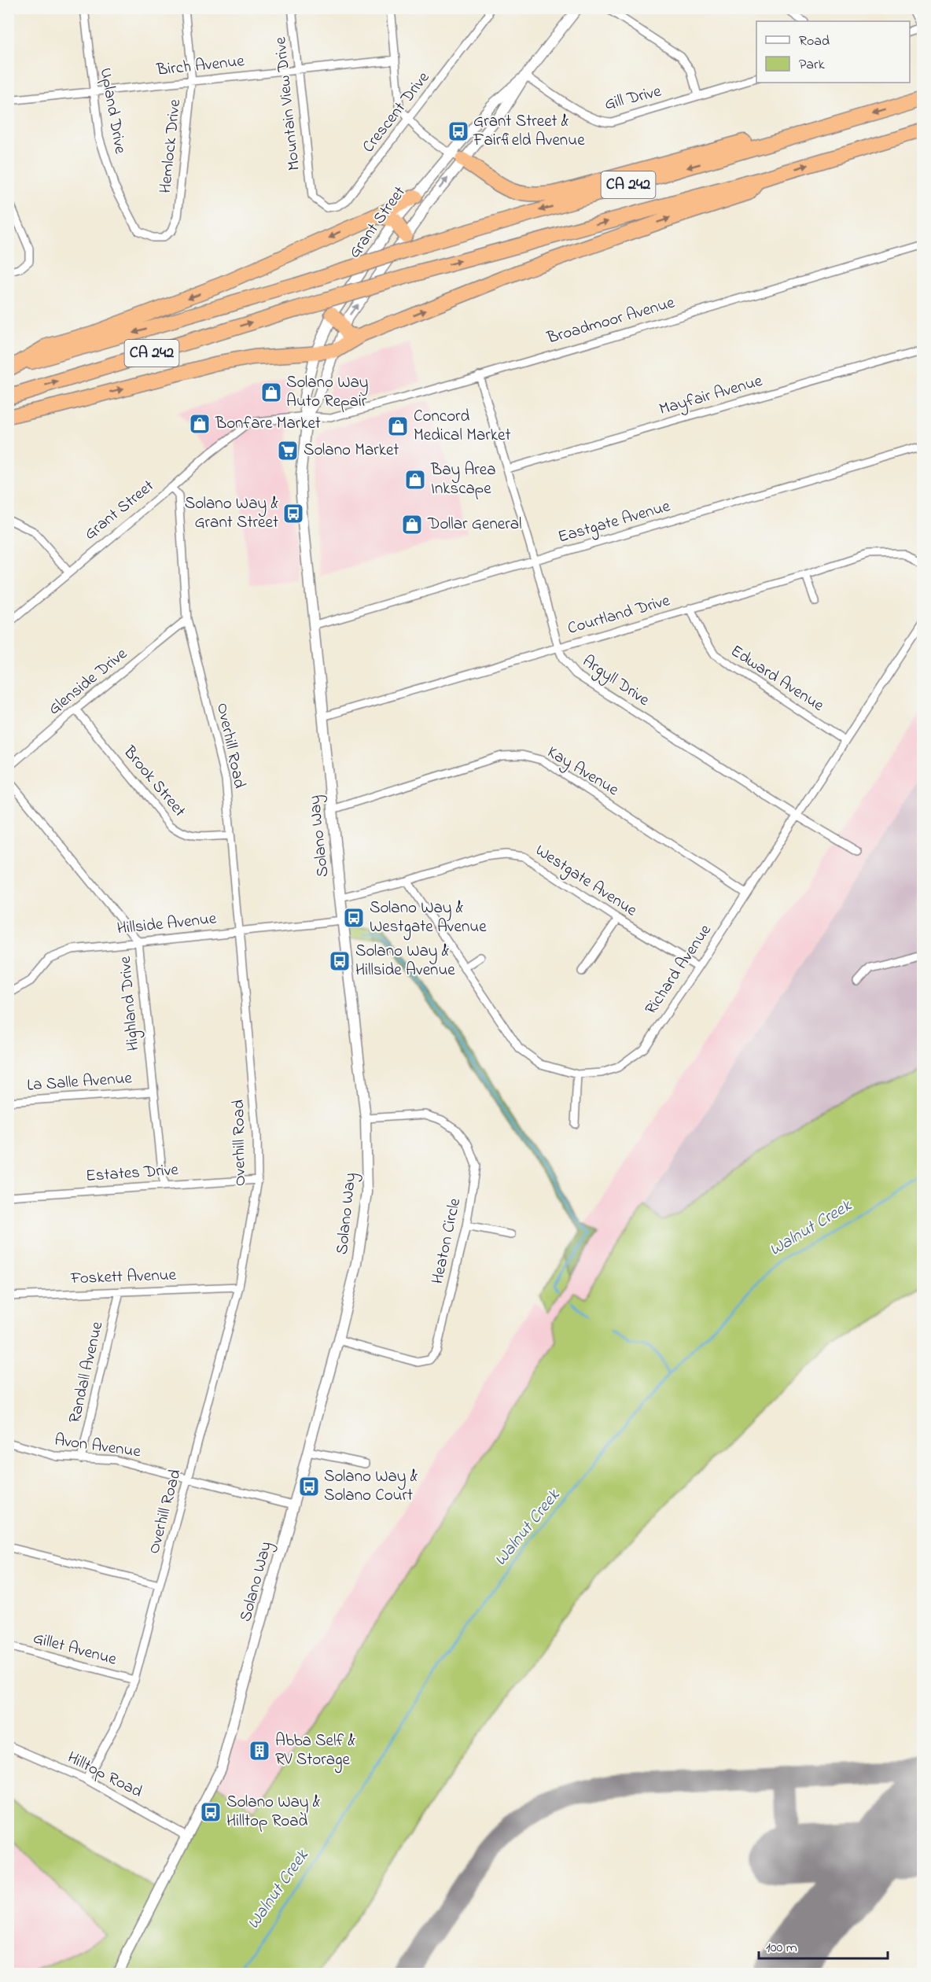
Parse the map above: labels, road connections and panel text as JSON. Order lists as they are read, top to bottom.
{
  "streets": {
    "highway": ["CA 242"],
    "street": [
      "Birch Avenue",
      "Gill Drive",
      "Mountain View Drive",
      "Upland Drive",
      "Crescent Drive",
      "Hemlock Drive",
      "Grant Street",
      "Broadmoor Avenue",
      "Mayfair Avenue",
      "Eastgate Avenue",
      "Courtland Drive",
      "Edward Avenue",
      "Argyll Drive",
      "Glenside Drive",
      "Overhill Road",
      "Kay Avenue",
      "Brook Street",
      "Solano Way",
      "Westgate Avenue",
      "Hillside Avenue",
      "Richard Avenue",
      "Highland Drive",
      "La Salle Avenue",
      "Estates Drive",
      "Heaton Circle",
      "Foskett Avenue",
      "Randall Avenue",
      "Avon Avenue",
      "Gillet Avenue",
      "Hilltop Road"
    ]
  },
  "crossings": [
    ["Birch Avenue", "Mountain View Drive"],
    ["Birch Avenue", "Upland Drive"],
    ["Birch Avenue", "Hemlock Drive"],
    ["Gill Drive", "Grant Street"],
    ["Mountain View Drive", "Crescent Drive"],
    ["Upland Drive", "Hemlock Drive"],
    ["Grant Street", "Broadmoor Avenue"],
    ["Grant Street", "Overhill Road"],
    ["Grant Street", "Solano Way"],
    ["Broadmoor Avenue", "Argyll Drive"],
    ["Broadmoor Avenue", "Solano Way"],
    ["Mayfair Avenue", "Argyll Drive"],
    ["Eastgate Avenue", "Argyll Drive"],
    ["Eastgate Avenue", "Solano Way"],
    ["Courtland Drive", "Edward Avenue"],
    ["Courtland Drive", "Argyll Drive"],
    ["Courtland Drive", "Solano Way"],
    ["Edward Avenue", "Richard Avenue"],
    ["Argyll Drive", "Richard Avenue"],
    ["Glenside Drive", "Overhill Road"],
    ["Glenside Drive", "Brook Street"],
    ["Overhill Road", "Brook Street"],
    ["Overhill Road", "Hillside Avenue"],
    ["Overhill Road", "Estates Drive"],
    ["Overhill Road", "Foskett Avenue"],
    ["Overhill Road", "Avon Avenue"],
    ["Overhill Road", "Gillet Avenue"],
    ["Overhill Road", "Hilltop Road"],
    ["Kay Avenue", "Solano Way"],
    ["Kay Avenue", "Richard Avenue"],
    ["Solano Way", "Westgate Avenue"],
    ["Solano Way", "Hillside Avenue"],
    ["Solano Way", "Heaton Circle"],
    ["Solano Way", "Avon Avenue"],
    ["Solano Way", "Hilltop Road"],
    ["Westgate Avenue", "Richard Avenue"],
    ["Hillside Avenue", "Highland Drive"],
    ["Highland Drive", "La Salle Avenue"],
    ["Highland Drive", "Estates Drive"],
    ["Foskett Avenue", "Randall Avenue"],
    ["Randall Avenue", "Avon Avenue"]
  ],
  "water": ["Walnut Creek"],
  "places": {
    "bus stop": [
      "Grant Street & Fairfield Avenue",
      "Solano Way & Grant Street",
      "Solano Way & Westgate Avenue",
      "Solano Way & Hillside Avenue",
      "Solano Way & Solano Court",
      "Solano Way & Hilltop Road"
    ],
    "shop": [
      "Solano Way Auto Repair",
      "Bonfare Market",
      "Concord Medical Market",
      "Bay Area Inkscape",
      "Dollar General"
    ],
    "supermarket": ["Solano Market"],
    "building": ["Abba Self & RV Storage"]
  },
  "legend": ["Road", "Park"],
  "scale_bar": "100 m"
}
